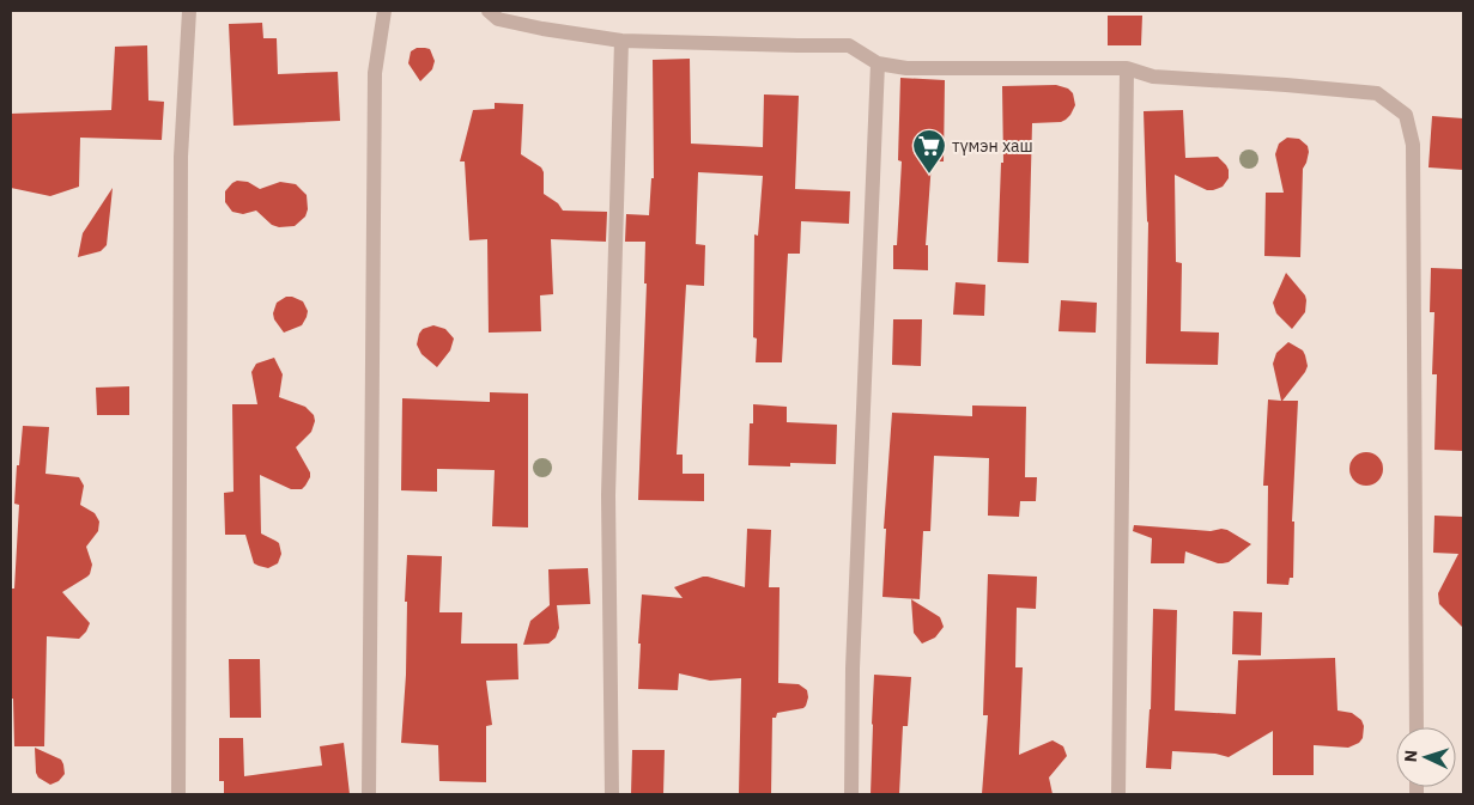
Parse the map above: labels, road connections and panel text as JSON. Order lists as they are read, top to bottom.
{
  "places": {
    "supermarket": ["түмэн хаш"]
  },
  "north": "left"
}
